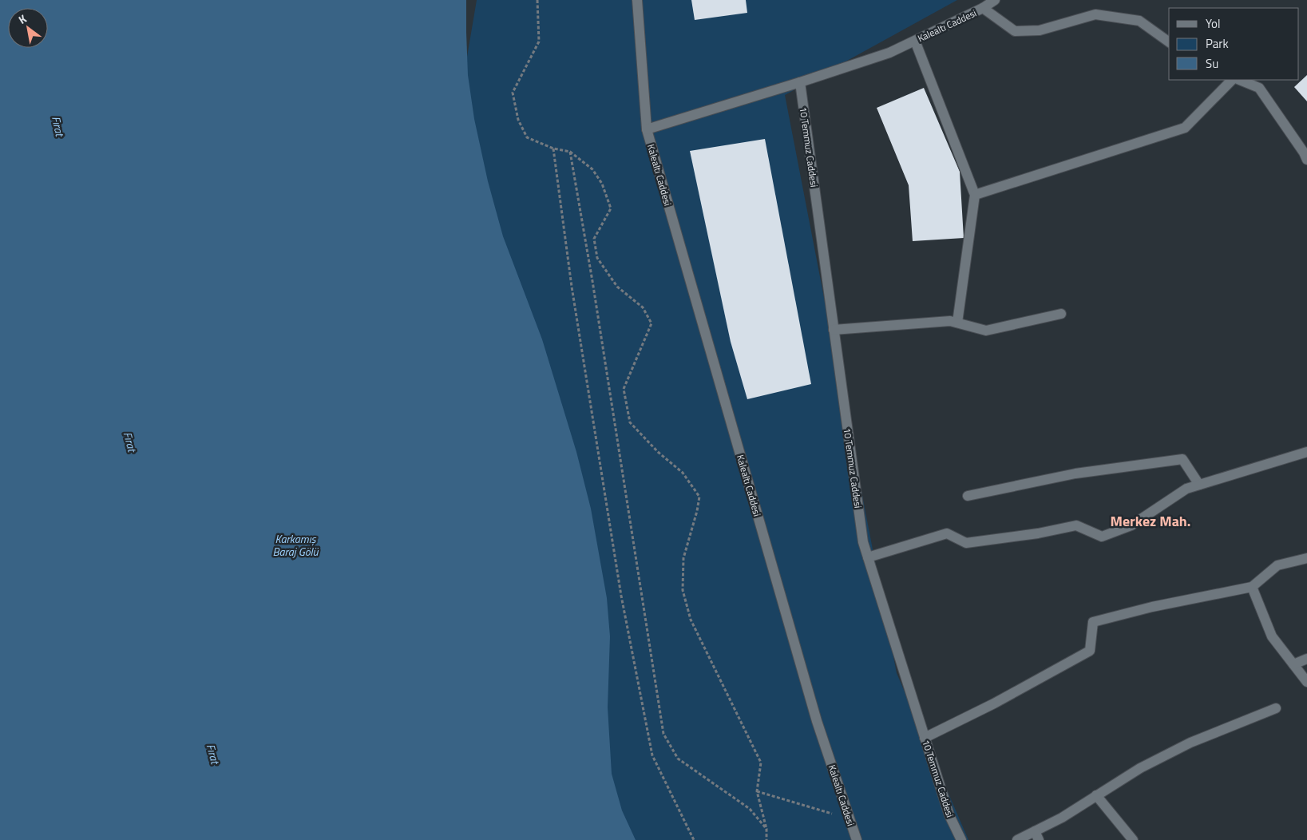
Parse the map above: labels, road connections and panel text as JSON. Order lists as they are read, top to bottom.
{
  "streets": {
    "street": ["Kalealtı Caddesi", "10 Temmuz Caddesi"]
  },
  "crossings": [
    ["Kalealtı Caddesi", "10 Temmuz Caddesi"]
  ],
  "districts": ["Merkez Mah."],
  "water": ["Fırat", "Karkamış Baraj Gölü"],
  "legend": ["Yol", "Park", "Su"],
  "north": "top left"
}
